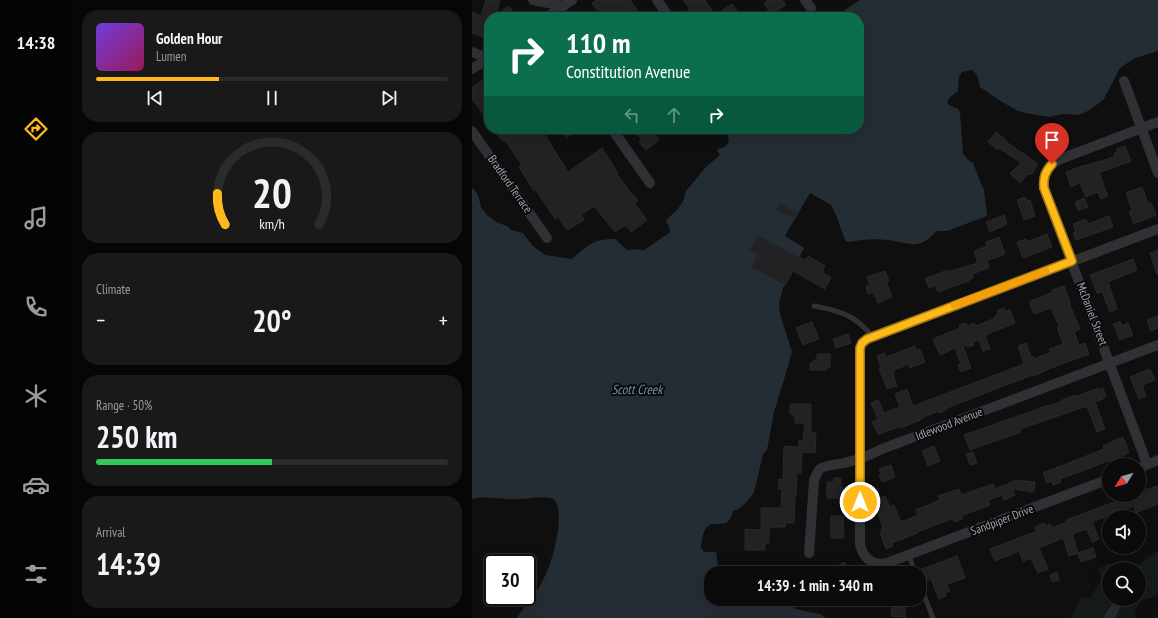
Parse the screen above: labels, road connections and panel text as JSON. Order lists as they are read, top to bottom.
{
  "streets": {
    "street": [
      "Bradford Terrace",
      "McDaniel Street",
      "Idlewood Avenue",
      "Sandpiper Drive"
    ]
  },
  "crossings": [
    ["McDaniel Street", "Idlewood Avenue"],
    ["Idlewood Avenue", "Sandpiper Drive"]
  ],
  "water": ["Scott Creek"],
  "north": "bottom left",
  "page": {
    "tabs": "14:38",
    "turn": ["110 m", "Constitution Avenue"],
    "song": ["Golden Hour", "Lumen"],
    "tile": [
      "Climate",
      ["Range · 50%", "250 km"],
      ["Arrival", "14:39"]
    ],
    "heat": ["−", "20°", "+"],
    "limit": "30",
    "trip": "14:39 · 1 min · 340 m",
    "gauge": ["20", "km/h"]
  }
}
